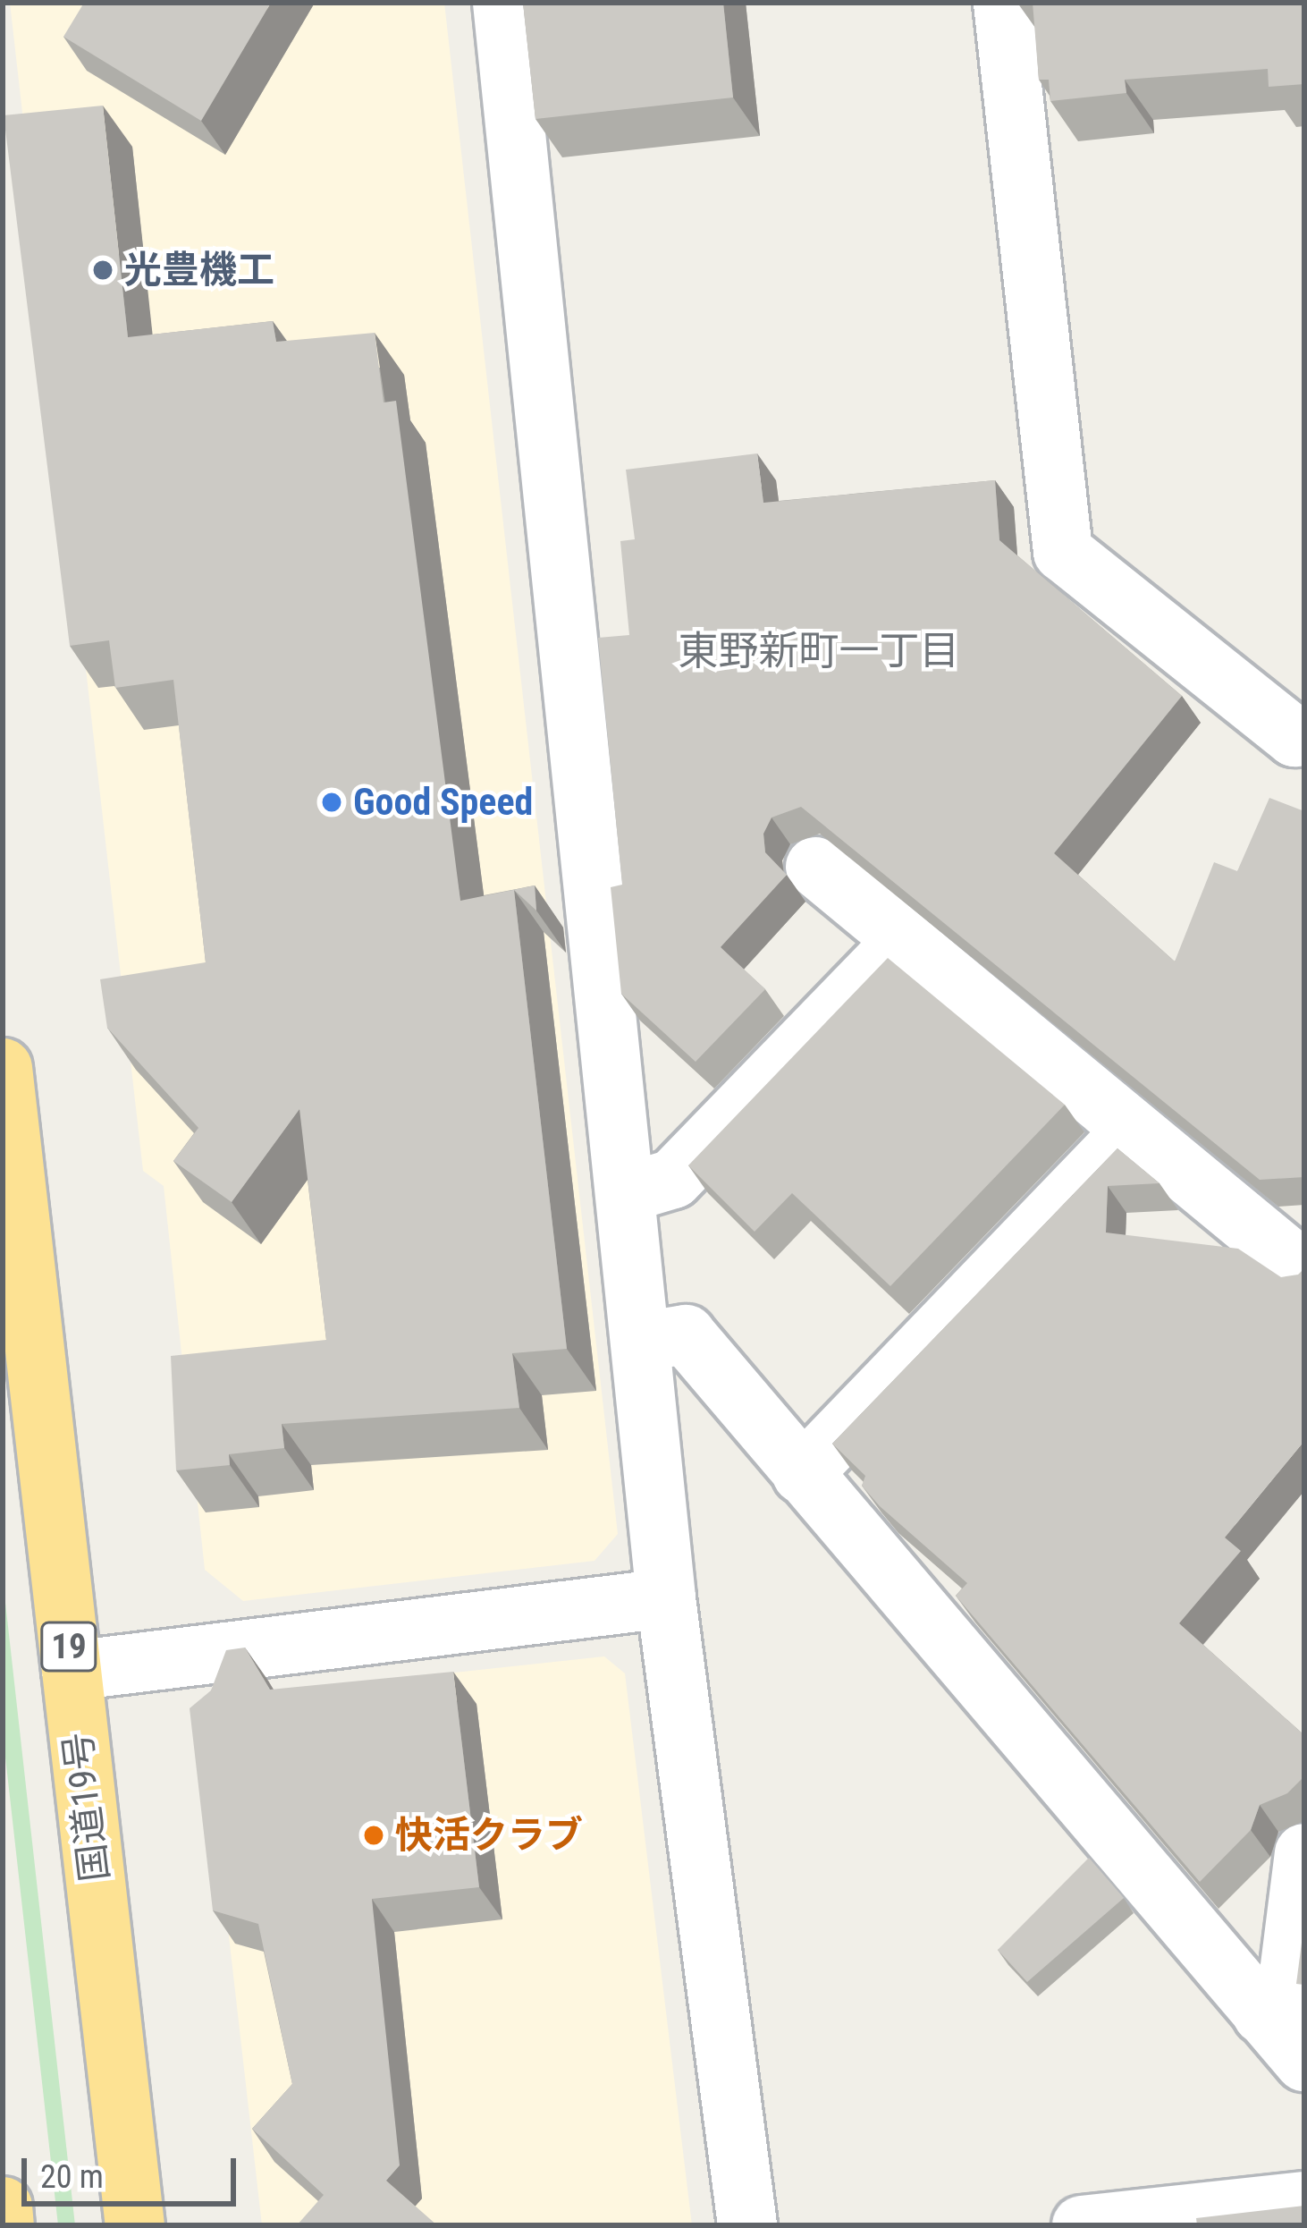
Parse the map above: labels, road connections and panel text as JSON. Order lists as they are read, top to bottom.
{
  "streets": {
    "highway": ["19", "国道19号"]
  },
  "districts": ["東野新町一丁目"],
  "places": ["光豊機工", "Good Speed", "快活クラブ"],
  "scale_bar": "20 m"
}
